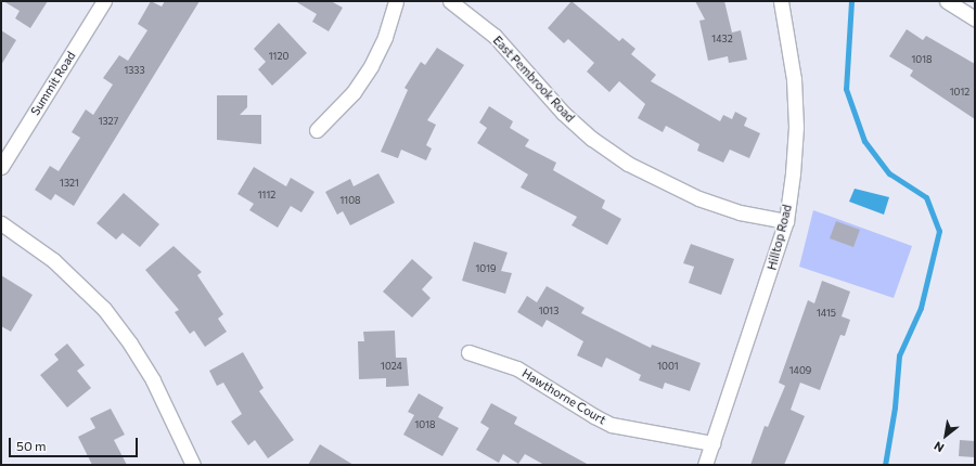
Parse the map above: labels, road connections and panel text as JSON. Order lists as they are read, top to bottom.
{
  "streets": {
    "street": [
      "East Pembrook Road",
      "Summit Road",
      "Hilltop Road",
      "Hawthorne Court"
    ]
  },
  "crossings": [
    ["East Pembrook Road", "Hilltop Road"],
    ["Hilltop Road", "Hawthorne Court"]
  ],
  "house_numbers": [
    "1432",
    "1120",
    "1018",
    "1333",
    "1012",
    "1327",
    "1321",
    "1112",
    "1108",
    "1019",
    "1013",
    "1415",
    "1024",
    "1001",
    "1409",
    "1018"
  ],
  "scale_bar": "50 m",
  "north": "bottom left"
}
